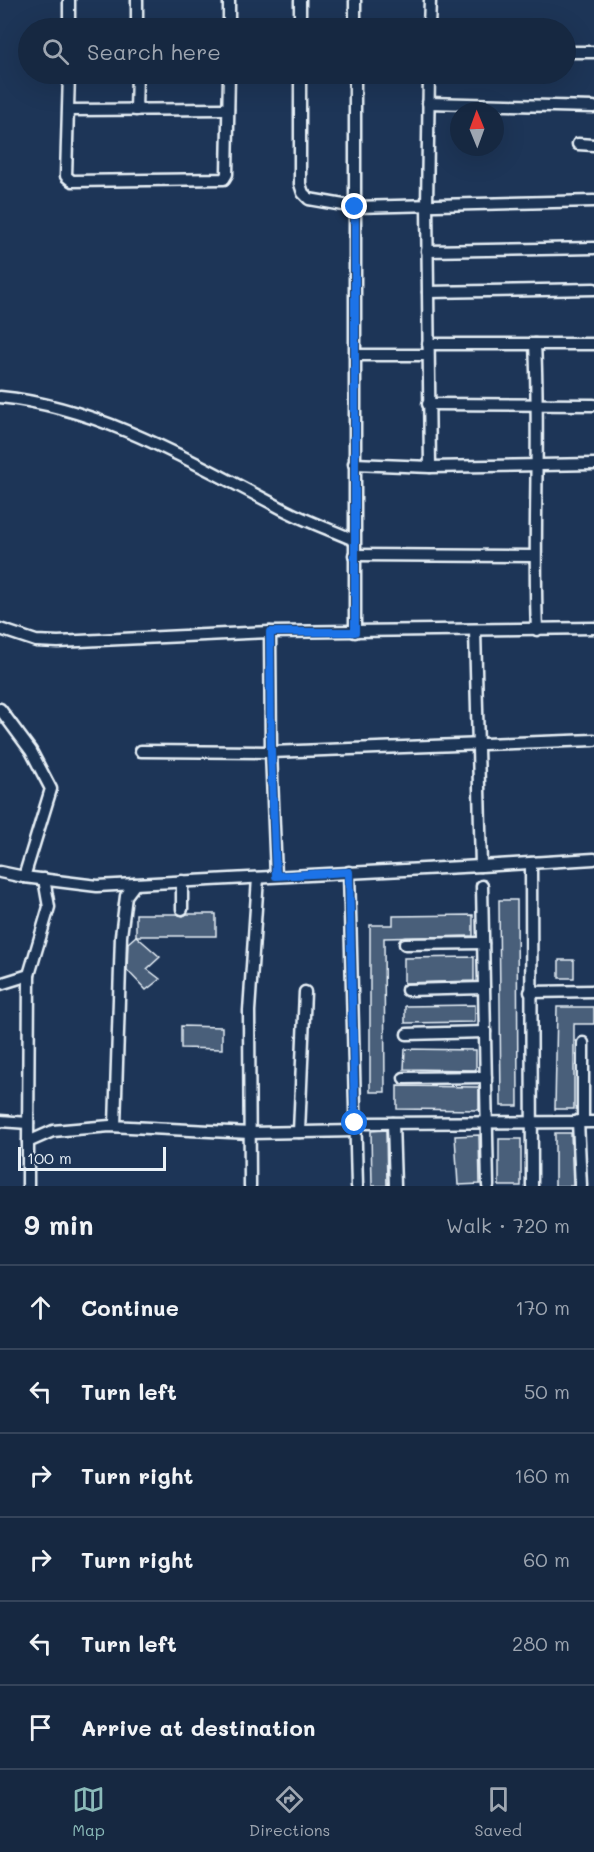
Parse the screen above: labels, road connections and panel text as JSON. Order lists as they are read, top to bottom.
{
  "scale_bar": "100 m",
  "north": "top",
  "page": {
    "search": "Search here",
    "scale": "100 m",
    "heading": ["9 min", "Walk · 720 m"],
    "list": [
      ["Continue", "170 m"],
      ["Turn left", "50 m"],
      ["Turn right", "160 m"],
      ["Turn right", "60 m"],
      ["Turn left", "280 m"],
      "Arrive at destination"
    ],
    "nav": ["Map", "Directions", "Saved"]
  }
}
